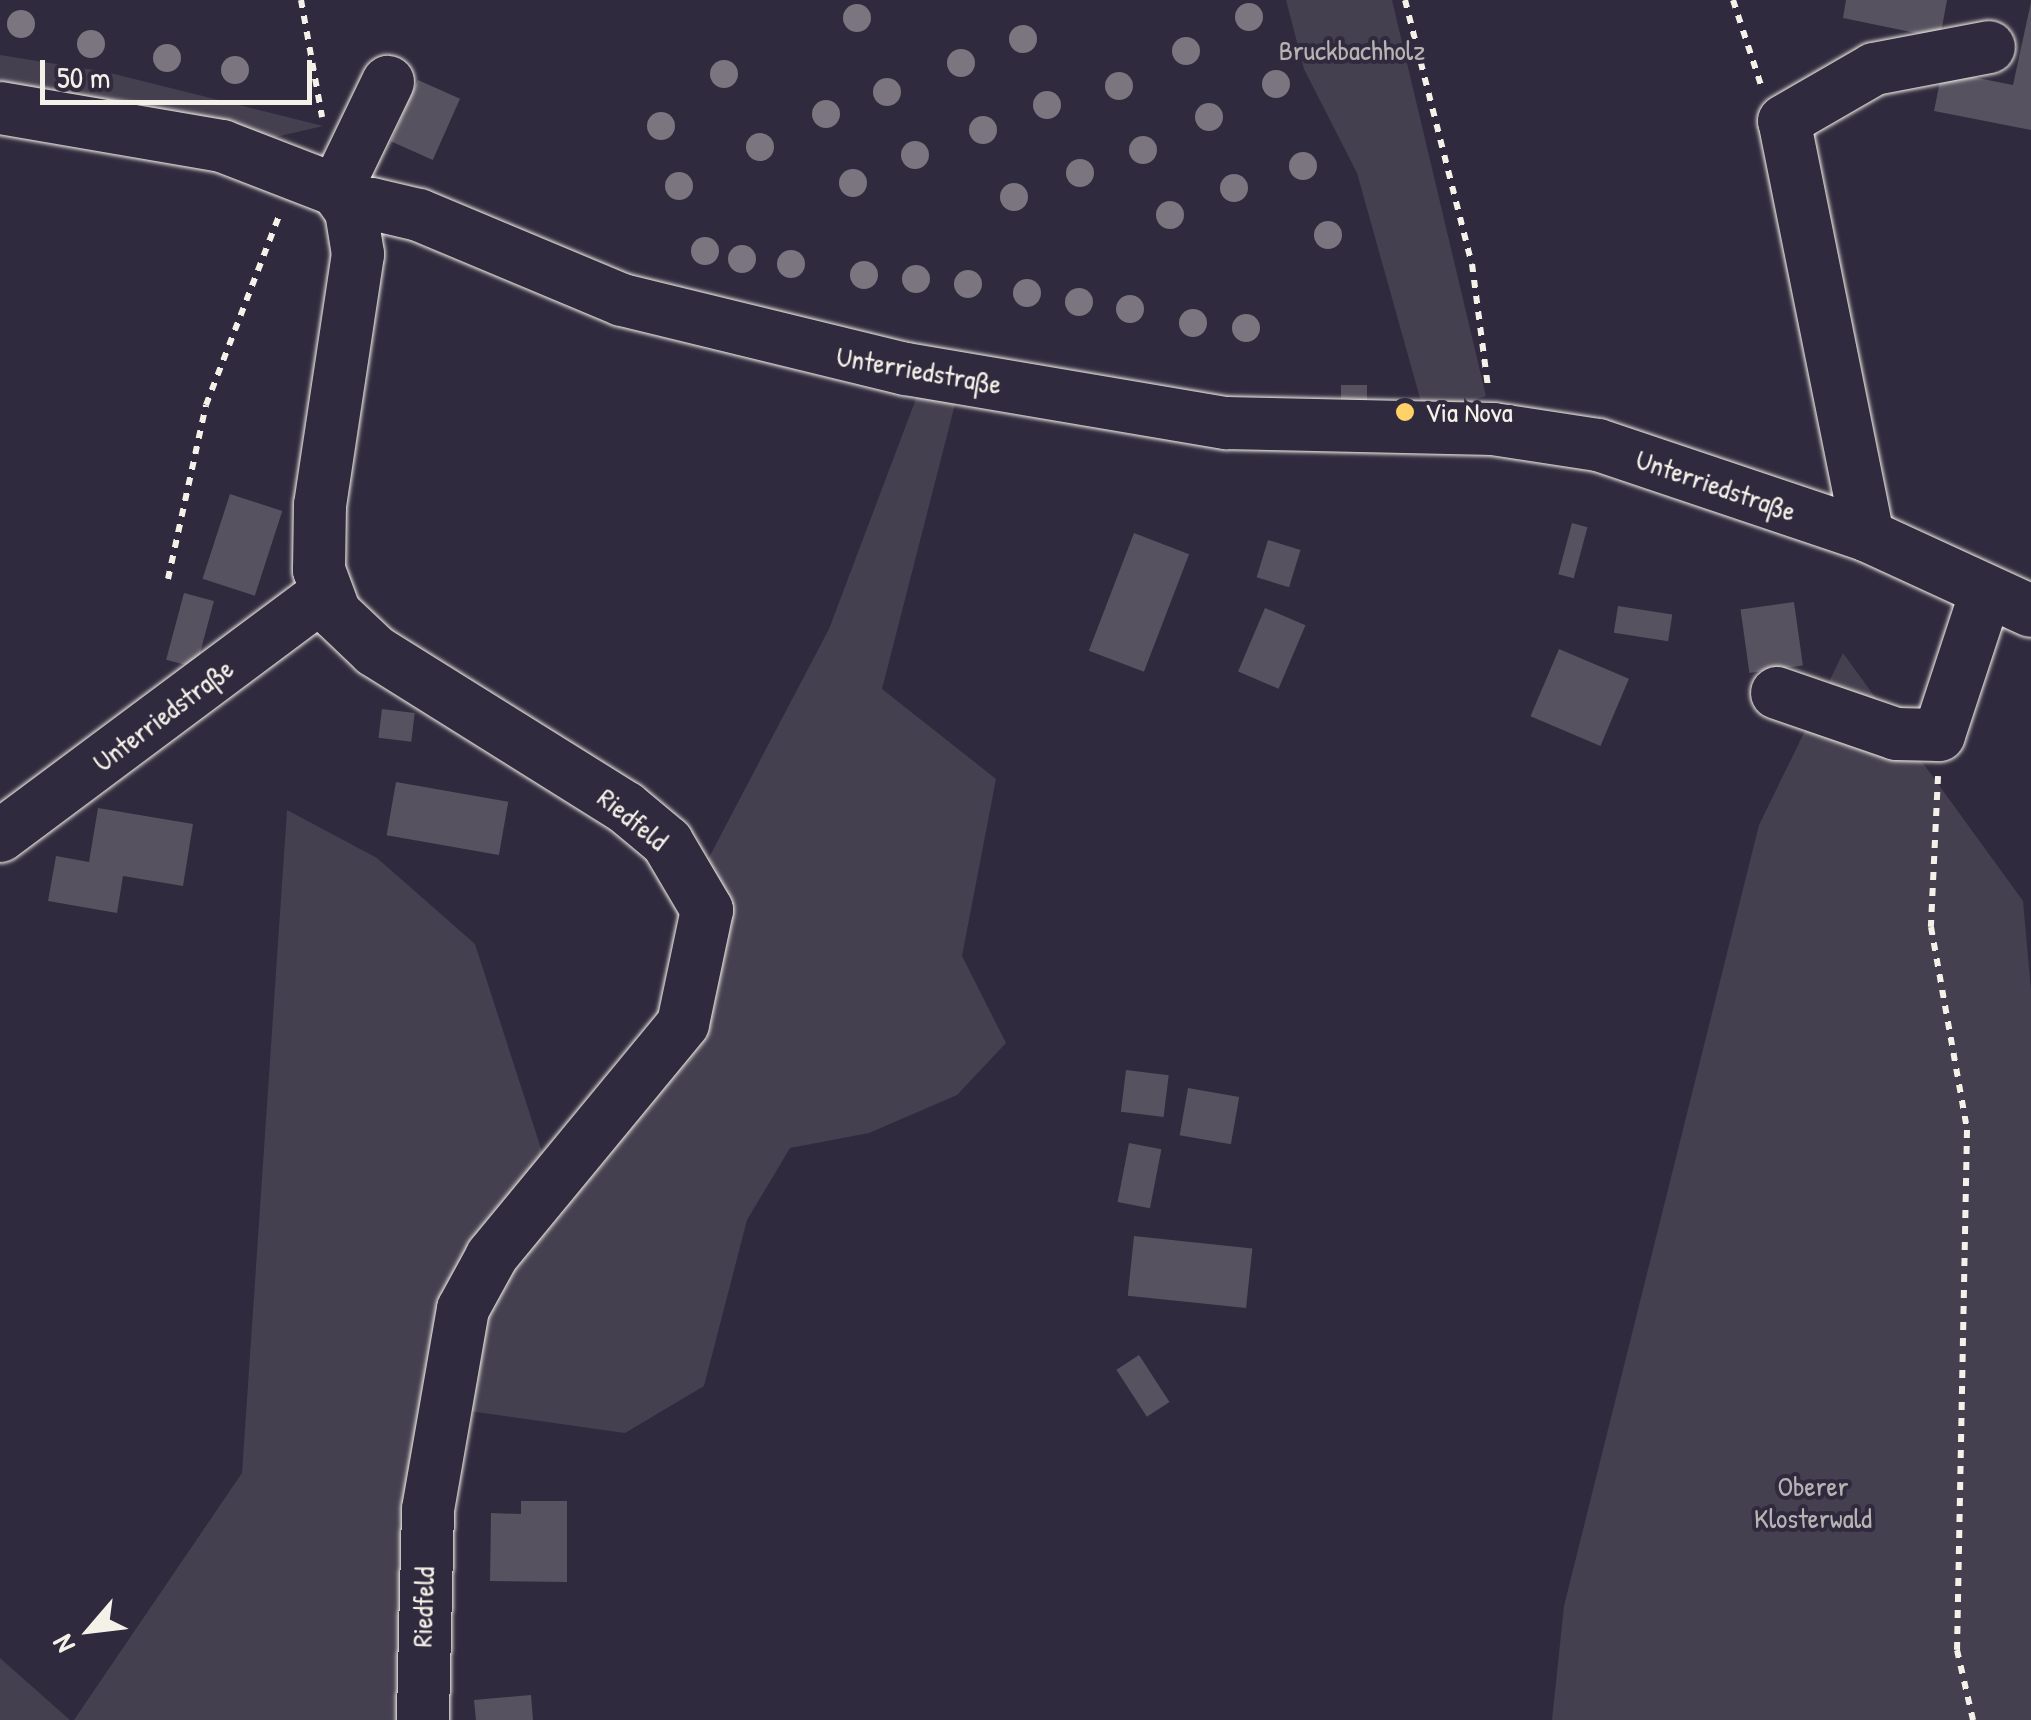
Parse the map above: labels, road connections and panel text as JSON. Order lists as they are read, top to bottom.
{
  "streets": {
    "street": ["Unterriedstraße", "Riedfeld"]
  },
  "crossings": [
    ["Unterriedstraße", "Riedfeld"]
  ],
  "parks": ["Bruckbachholz", "Oberer Klosterwald"],
  "places": ["Via Nova"],
  "scale_bar": "50 m",
  "north": "bottom left"
}
